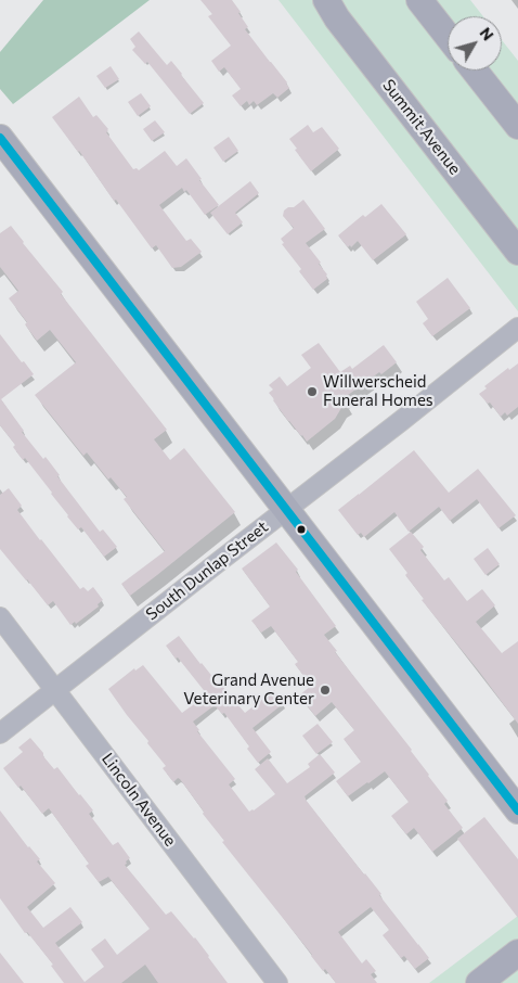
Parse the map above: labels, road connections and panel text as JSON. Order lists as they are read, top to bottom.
{
  "streets": {
    "main road": ["Summit Avenue"],
    "street": ["South Dunlap Street", "Lincoln Avenue"]
  },
  "crossings": [
    ["South Dunlap Street", "Lincoln Avenue"]
  ],
  "places": ["Willwerscheid Funeral Homes", "Grand Avenue Veterinary Center"],
  "north": "top right"
}
